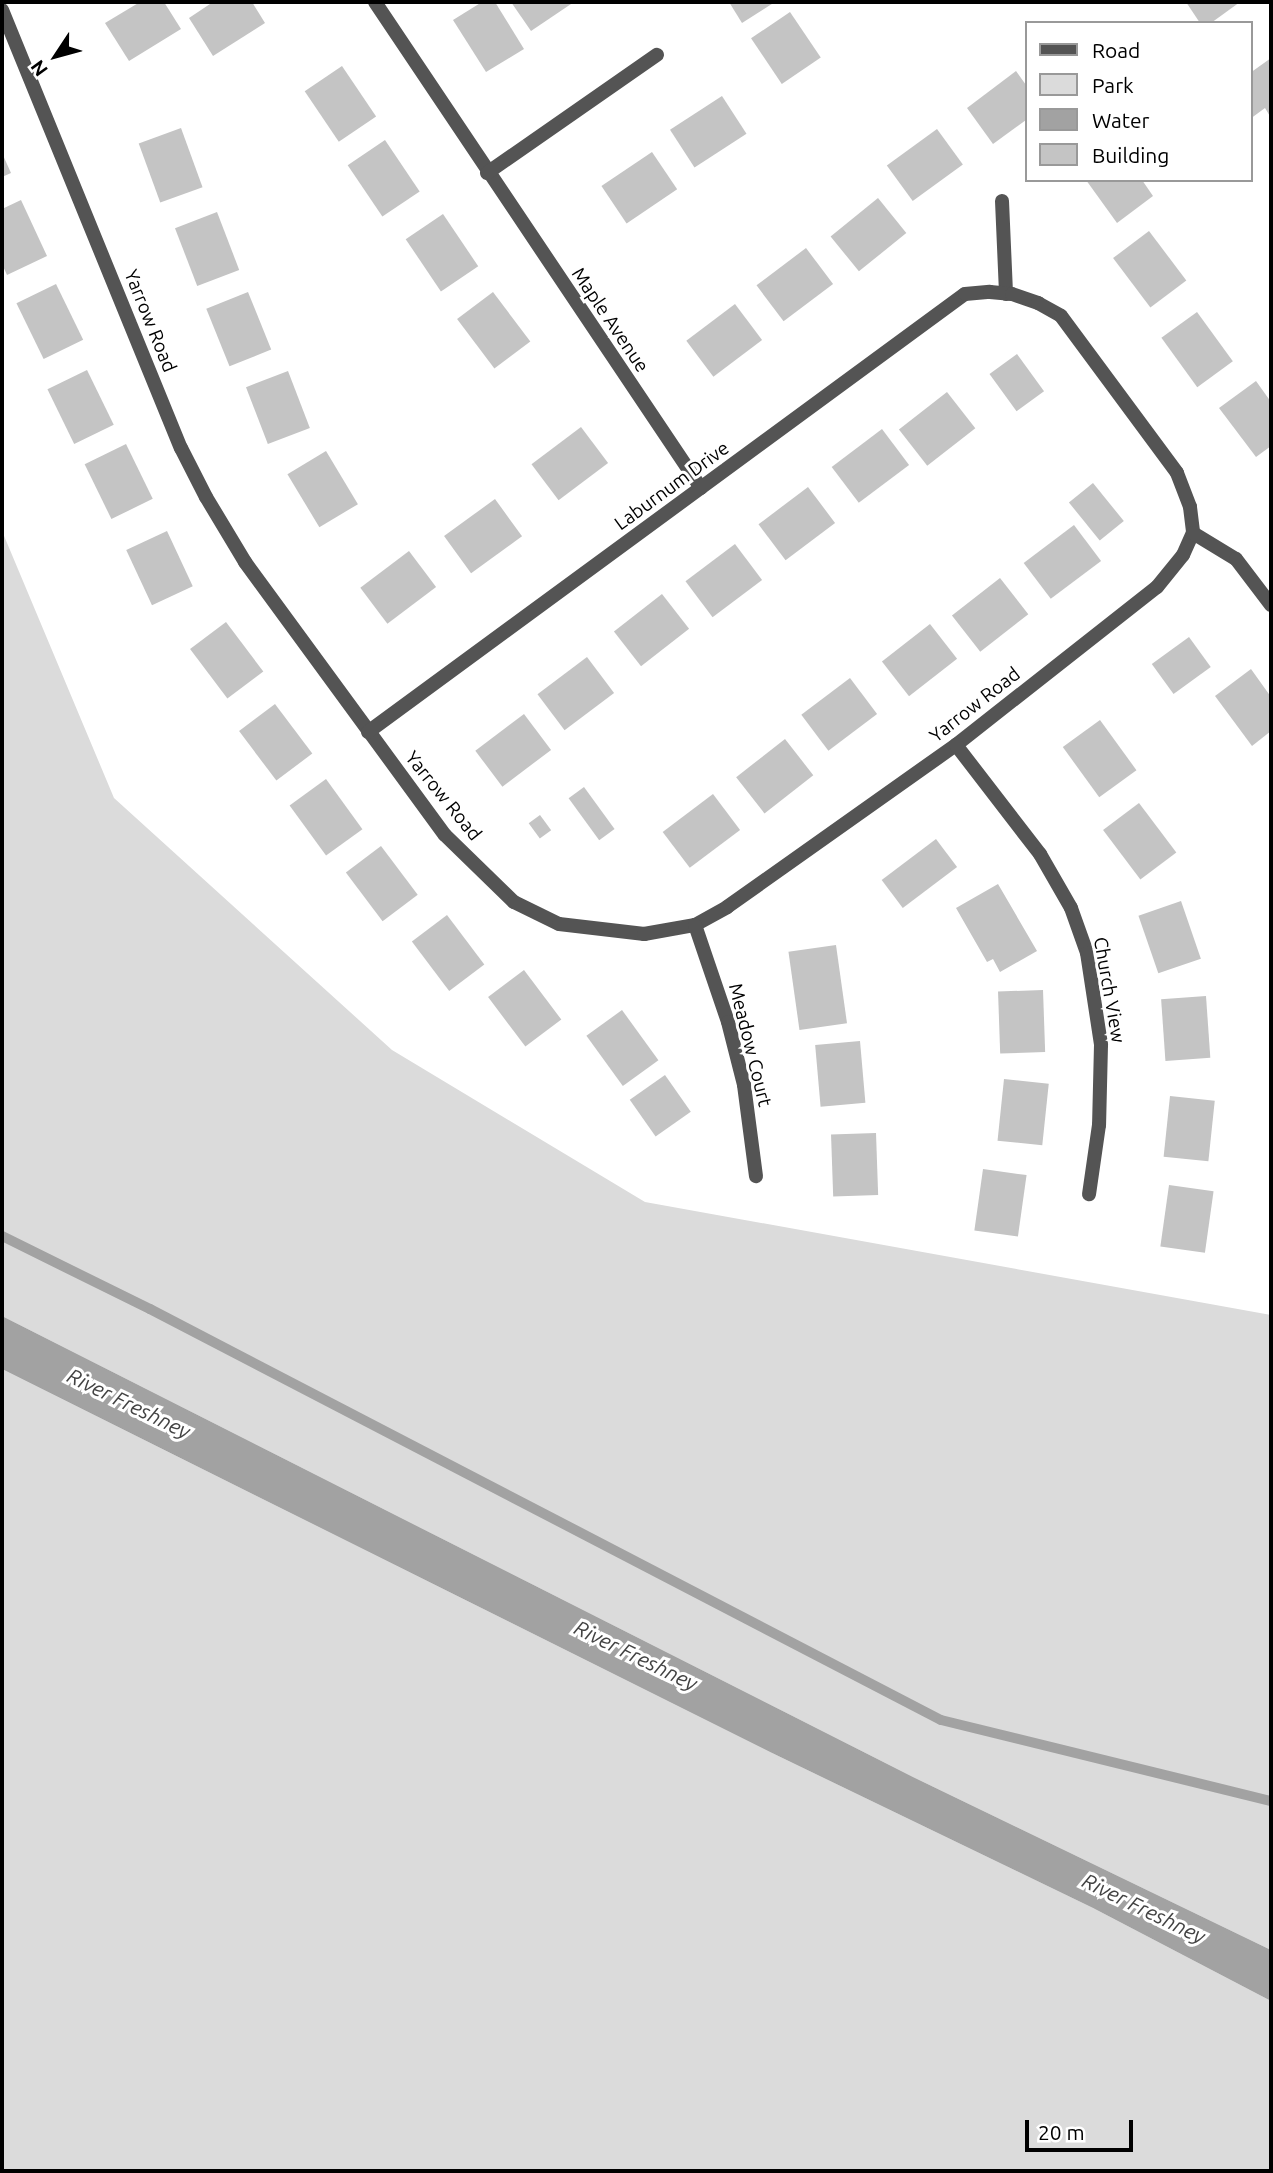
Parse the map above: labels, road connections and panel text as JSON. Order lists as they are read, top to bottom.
{
  "streets": {
    "street": [
      "Maple Avenue",
      "Yarrow Road",
      "Laburnum Drive",
      "Church View",
      "Meadow Court"
    ]
  },
  "crossings": [
    ["Maple Avenue", "Laburnum Drive"],
    ["Yarrow Road", "Laburnum Drive"],
    ["Yarrow Road", "Church View"],
    ["Yarrow Road", "Meadow Court"]
  ],
  "water": ["River Freshney"],
  "legend": [
    "Road",
    "Park",
    "Water",
    "Building"
  ],
  "scale_bar": "20 m",
  "north": "bottom left"
}
